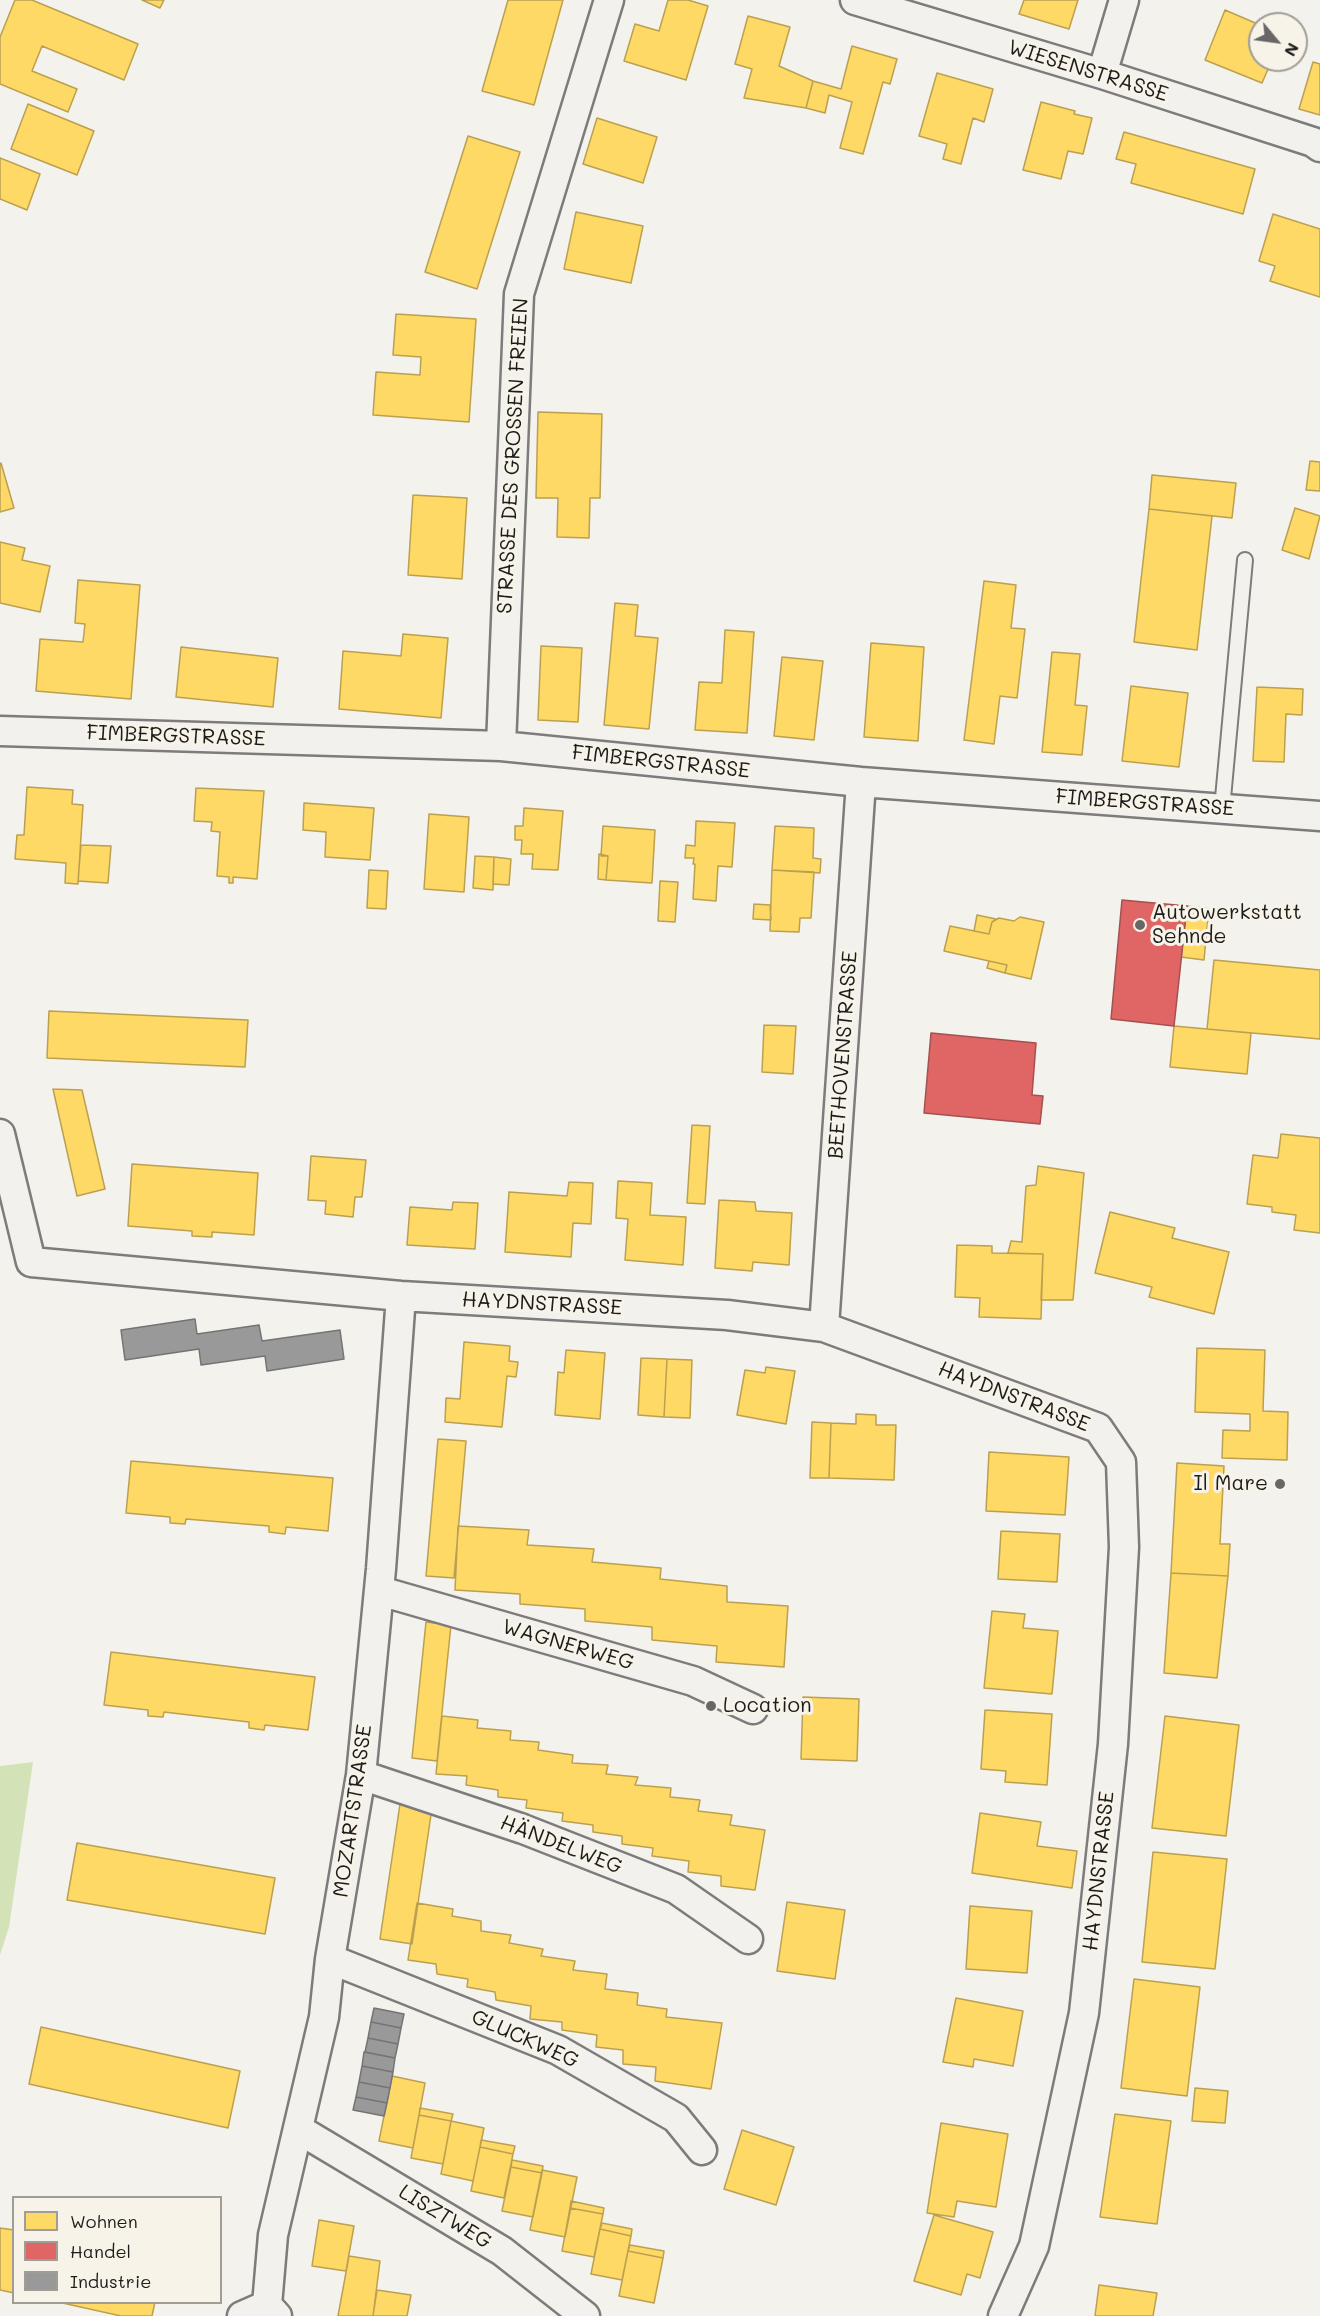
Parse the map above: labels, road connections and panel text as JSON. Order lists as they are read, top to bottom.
{
  "streets": {
    "street": [
      "WIESENSTRASSE",
      "STRASSE DES GROSSEN FREIEN",
      "FIMBERGSTRASSE",
      "BEETHOVENSTRASSE",
      "HAYDNSTRASSE",
      "WAGNERWEG",
      "MOZARTSTRASSE",
      "HÄNDELWEG",
      "GLUCKWEG",
      "LISZTWEG"
    ]
  },
  "crossings": [
    ["STRASSE DES GROSSEN FREIEN", "FIMBERGSTRASSE"],
    ["FIMBERGSTRASSE", "BEETHOVENSTRASSE"],
    ["BEETHOVENSTRASSE", "HAYDNSTRASSE"],
    ["HAYDNSTRASSE", "MOZARTSTRASSE"],
    ["WAGNERWEG", "MOZARTSTRASSE"],
    ["MOZARTSTRASSE", "HÄNDELWEG"],
    ["MOZARTSTRASSE", "GLUCKWEG"],
    ["MOZARTSTRASSE", "LISZTWEG"]
  ],
  "places": ["Autowerkstatt Sehnde", "Il Mare", "Location"],
  "legend": ["Wohnen", "Handel", "Industrie"],
  "north": "bottom right"
}
